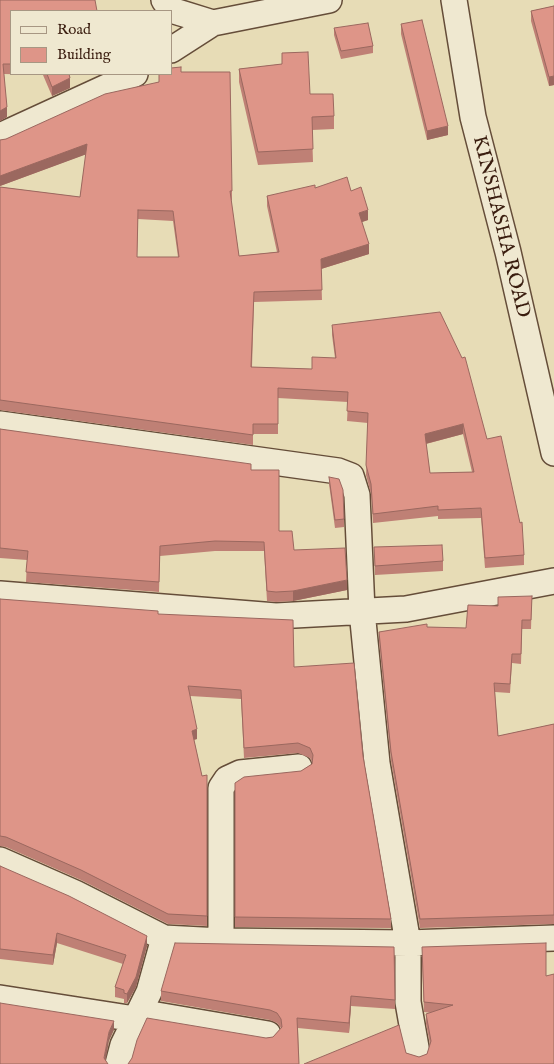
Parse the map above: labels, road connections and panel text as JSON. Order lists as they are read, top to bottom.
{
  "streets": {
    "street": ["KINSHASHA ROAD"]
  },
  "legend": ["Road", "Building"]
}
